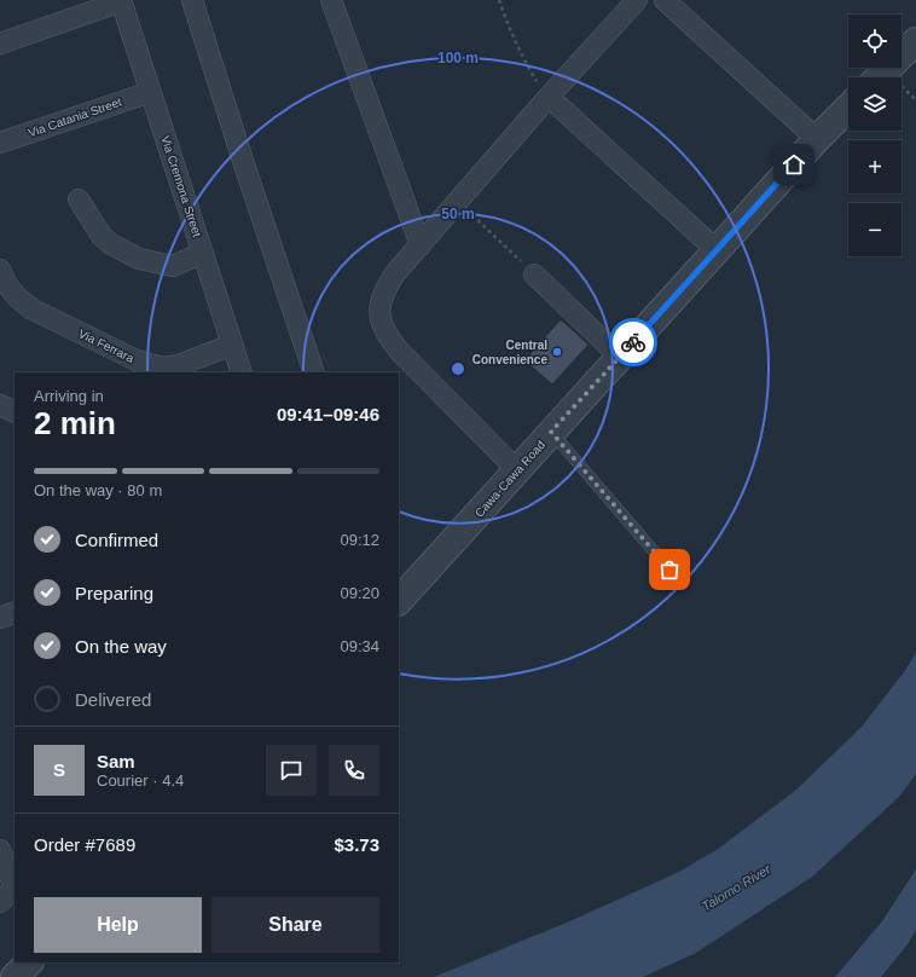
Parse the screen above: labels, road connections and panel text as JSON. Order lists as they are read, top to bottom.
{
  "streets": {
    "street": [
      "Via Catania Street",
      "Via Cremona Street",
      "Via Ferrara",
      "Cawa-Cawa Road"
    ]
  },
  "crossings": [
    ["Via Catania Street", "Via Cremona Street"],
    ["Via Cremona Street", "Via Ferrara"]
  ],
  "water": ["Talomo River"],
  "places": ["Central Convenience"],
  "page": {
    "map_buttons": ["+", "−"],
    "heading": ["2 min", "Arriving in", "09:41–09:46"],
    "panel": [
      "Sam",
      "Courier · 4.4",
      "Order #7689",
      "$3.73"
    ],
    "bar": "On the way · 80 m",
    "list": [
      ["Confirmed", "09:12"],
      ["Preparing", "09:20"],
      ["On the way", "09:34"],
      "Delivered"
    ],
    "round": "S",
    "buttons": ["Help", "Share"]
  },
  "rings": ["100 m", "50 m"]
}
